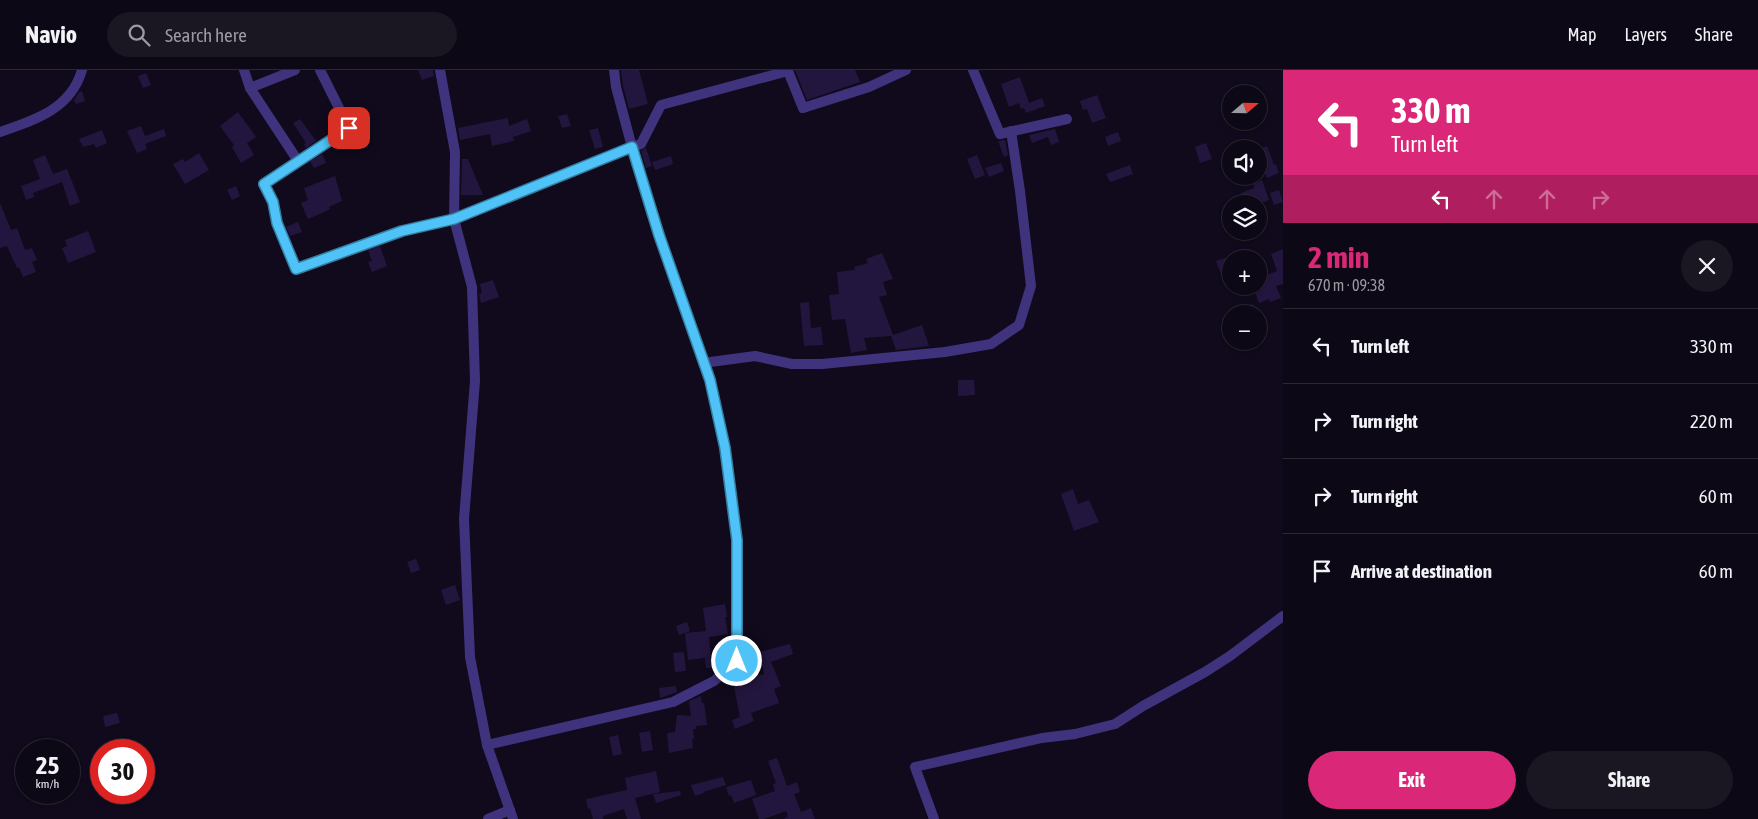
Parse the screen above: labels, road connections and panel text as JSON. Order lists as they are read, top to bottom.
{
  "north": "right",
  "page": {
    "header": "Navio",
    "search": "Search here",
    "nav": ["Map", "Layers", "Share"],
    "turn": ["330 m", "Turn left"],
    "map_buttons": ["+", "−"],
    "heading": ["2 min", "670 m · 09:38"],
    "list": [
      {
        "name": "Turn left",
        "value": "330 m"
      },
      {
        "name": "Turn right",
        "value": "220 m"
      },
      {
        "name": "Turn right",
        "value": "60 m"
      },
      {
        "name": "Arrive at destination",
        "value": "60 m"
      }
    ],
    "speed": "25 km/h",
    "limit": "30",
    "buttons": ["Exit", "Share"]
  }
}
